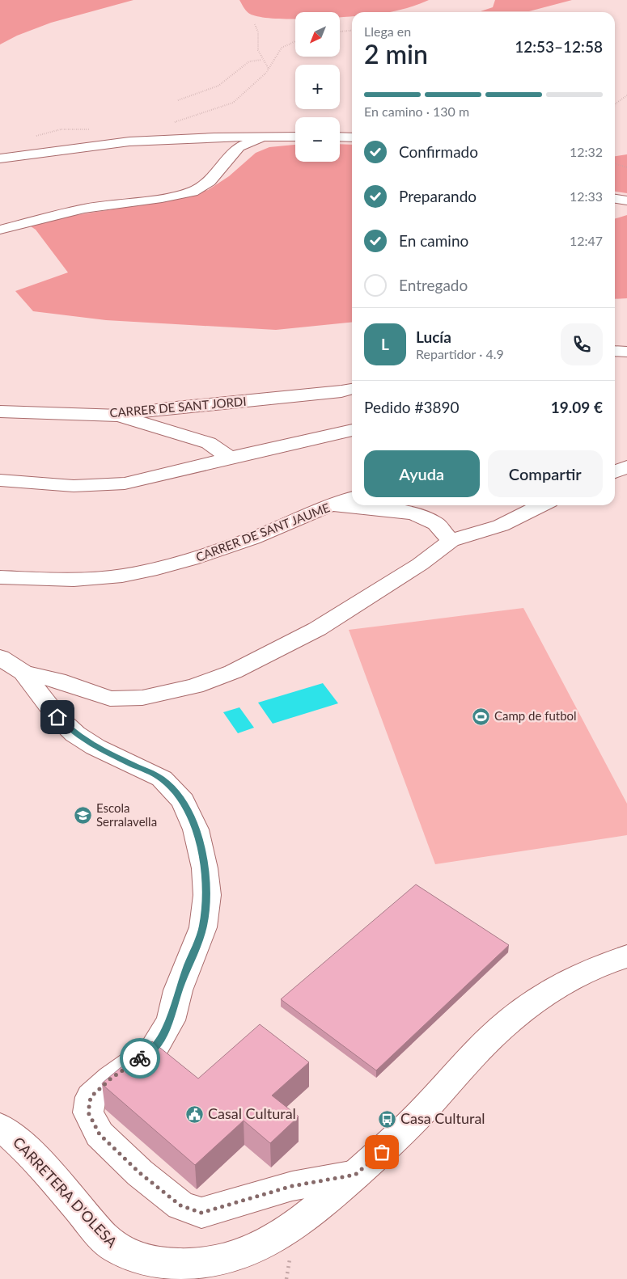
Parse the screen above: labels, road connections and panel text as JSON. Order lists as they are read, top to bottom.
{
  "streets": {
    "street": ["CARRER DE SANT JORDI", "CARRER DE SANT JAUME", "CARRETERA D'OLESA"]
  },
  "places": {
    "sports": ["Camp de futbol"],
    "school or university": ["Escola Serralavella"],
    "public building": ["Casal Cultural"],
    "bus stop": ["Casa Cultural"]
  },
  "north": "bottom left",
  "page": {
    "map_buttons": ["+", "−"],
    "heading": ["2 min", "Llega en", "12:53–12:58"],
    "panel": [
      "Lucía",
      "Repartidor · 4.9",
      "Pedido #3890",
      "19.09 €"
    ],
    "bar": "En camino · 130 m",
    "list": [
      ["Confirmado", "12:32"],
      ["Preparando", "12:33"],
      ["En camino", "12:47"],
      "Entregado"
    ],
    "round": "L",
    "buttons": ["Ayuda", "Compartir"]
  }
}
